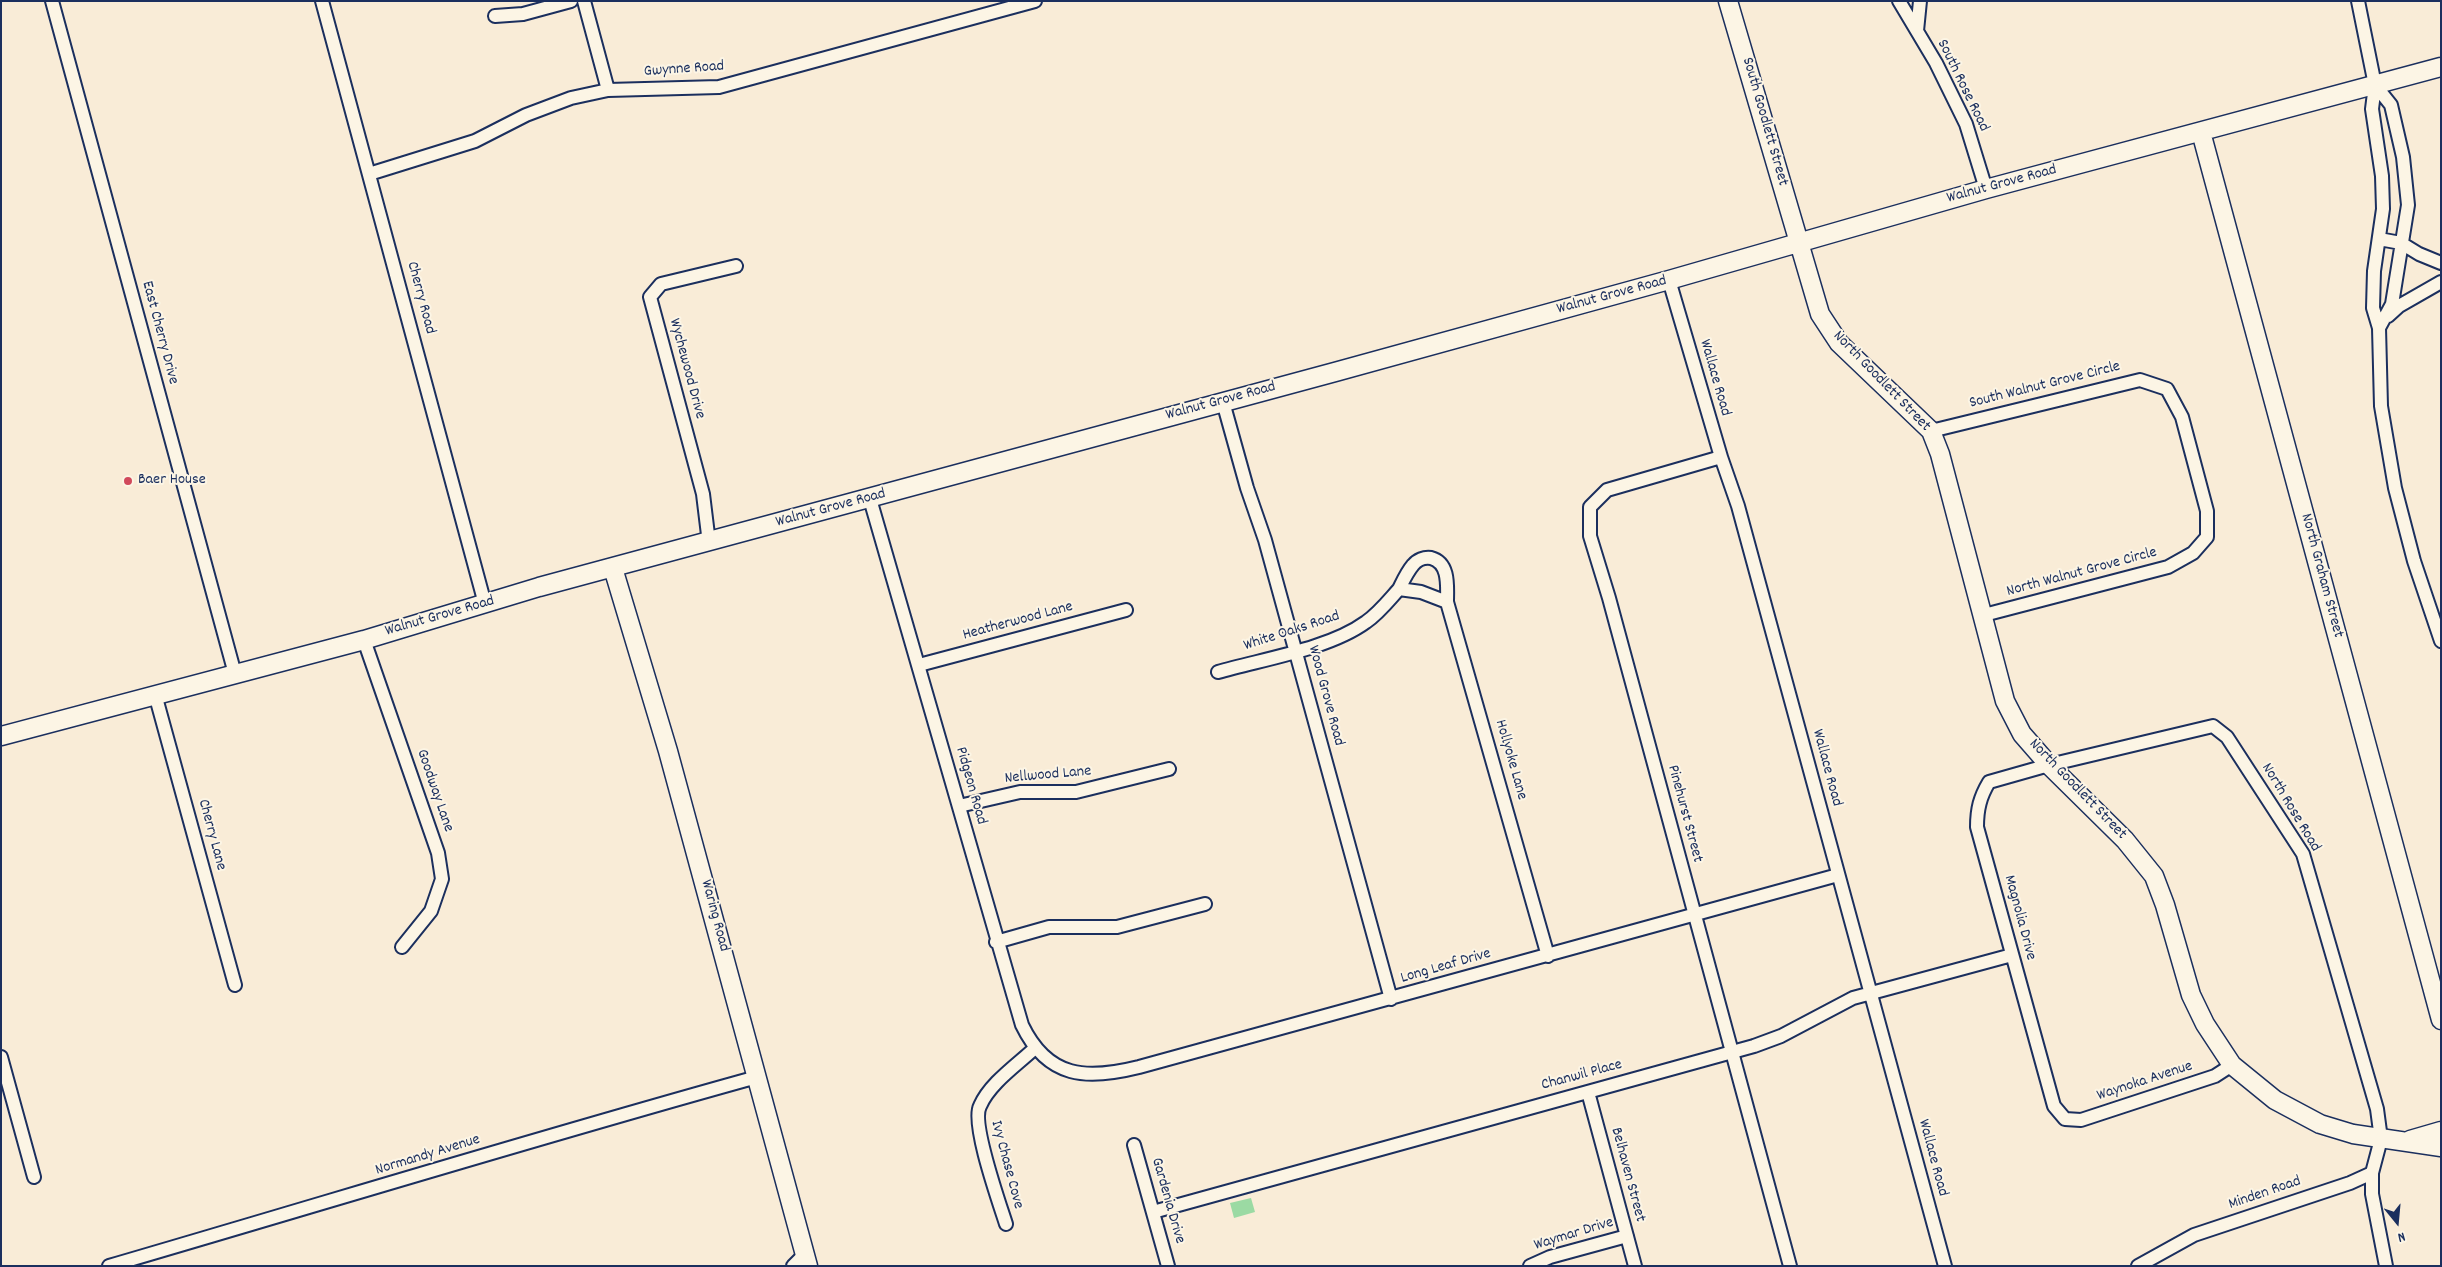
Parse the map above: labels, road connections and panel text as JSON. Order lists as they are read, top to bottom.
{
  "streets": {
    "main road": [
      "South Goodlett Street",
      "Walnut Grove Road",
      "North Goodlett Street",
      "North Graham Street",
      "Waring Road"
    ],
    "street": [
      "Gwynne Road",
      "South Rose Road",
      "Cherry Road",
      "East Cherry Drive",
      "Wychewood Drive",
      "Wallace Road",
      "South Walnut Grove Circle",
      "North Walnut Grove Circle",
      "Heatherwood Lane",
      "White Oaks Road",
      "Wood Grove Road",
      "Hollyoke Lane",
      "Nellwood Lane",
      "Pidgeon Road",
      "Goodway Lane",
      "North Rose Road",
      "Pinehurst Street",
      "Cherry Lane",
      "Magnolia Drive",
      "Long Leaf Drive",
      "Chanwil Place",
      "Waynoka Avenue",
      "Normandy Avenue",
      "Ivy Chase Cove",
      "Belhaven Street",
      "Minden Road",
      "Gardenia Drive",
      "Waymar Drive"
    ]
  },
  "crossings": [
    ["Gwynne Road", "Cherry Road"],
    ["South Rose Road", "Walnut Grove Road"],
    ["South Goodlett Street", "Walnut Grove Road"],
    ["South Goodlett Street", "North Goodlett Street"],
    ["Walnut Grove Road", "Cherry Road"],
    ["Walnut Grove Road", "East Cherry Drive"],
    ["Walnut Grove Road", "Wychewood Drive"],
    ["Walnut Grove Road", "Wallace Road"],
    ["Walnut Grove Road", "North Goodlett Street"],
    ["Walnut Grove Road", "North Graham Street"],
    ["Walnut Grove Road", "Wood Grove Road"],
    ["Walnut Grove Road", "Pidgeon Road"],
    ["Walnut Grove Road", "Goodway Lane"],
    ["Walnut Grove Road", "Cherry Lane"],
    ["Walnut Grove Road", "Waring Road"],
    ["Wallace Road", "Pinehurst Street"],
    ["Wallace Road", "Long Leaf Drive"],
    ["Wallace Road", "Chanwil Place"],
    ["North Goodlett Street", "South Walnut Grove Circle"],
    ["North Goodlett Street", "North Walnut Grove Circle"],
    ["North Goodlett Street", "North Rose Road"],
    ["North Goodlett Street", "Magnolia Drive"],
    ["North Goodlett Street", "Waynoka Avenue"],
    ["South Walnut Grove Circle", "North Walnut Grove Circle"],
    ["Heatherwood Lane", "Pidgeon Road"],
    ["White Oaks Road", "Wood Grove Road"],
    ["White Oaks Road", "Hollyoke Lane"],
    ["Wood Grove Road", "Long Leaf Drive"],
    ["Hollyoke Lane", "Long Leaf Drive"],
    ["Nellwood Lane", "Pidgeon Road"],
    ["Pidgeon Road", "Long Leaf Drive"],
    ["Pidgeon Road", "Ivy Chase Cove"],
    ["North Rose Road", "Magnolia Drive"],
    ["Pinehurst Street", "Long Leaf Drive"],
    ["Pinehurst Street", "Chanwil Place"],
    ["Waring Road", "Normandy Avenue"],
    ["Magnolia Drive", "Chanwil Place"],
    ["Magnolia Drive", "Waynoka Avenue"],
    ["Chanwil Place", "Belhaven Street"],
    ["Chanwil Place", "Gardenia Drive"],
    ["Belhaven Street", "Waymar Drive"]
  ],
  "places": ["Baer House"],
  "north": "bottom"
}
